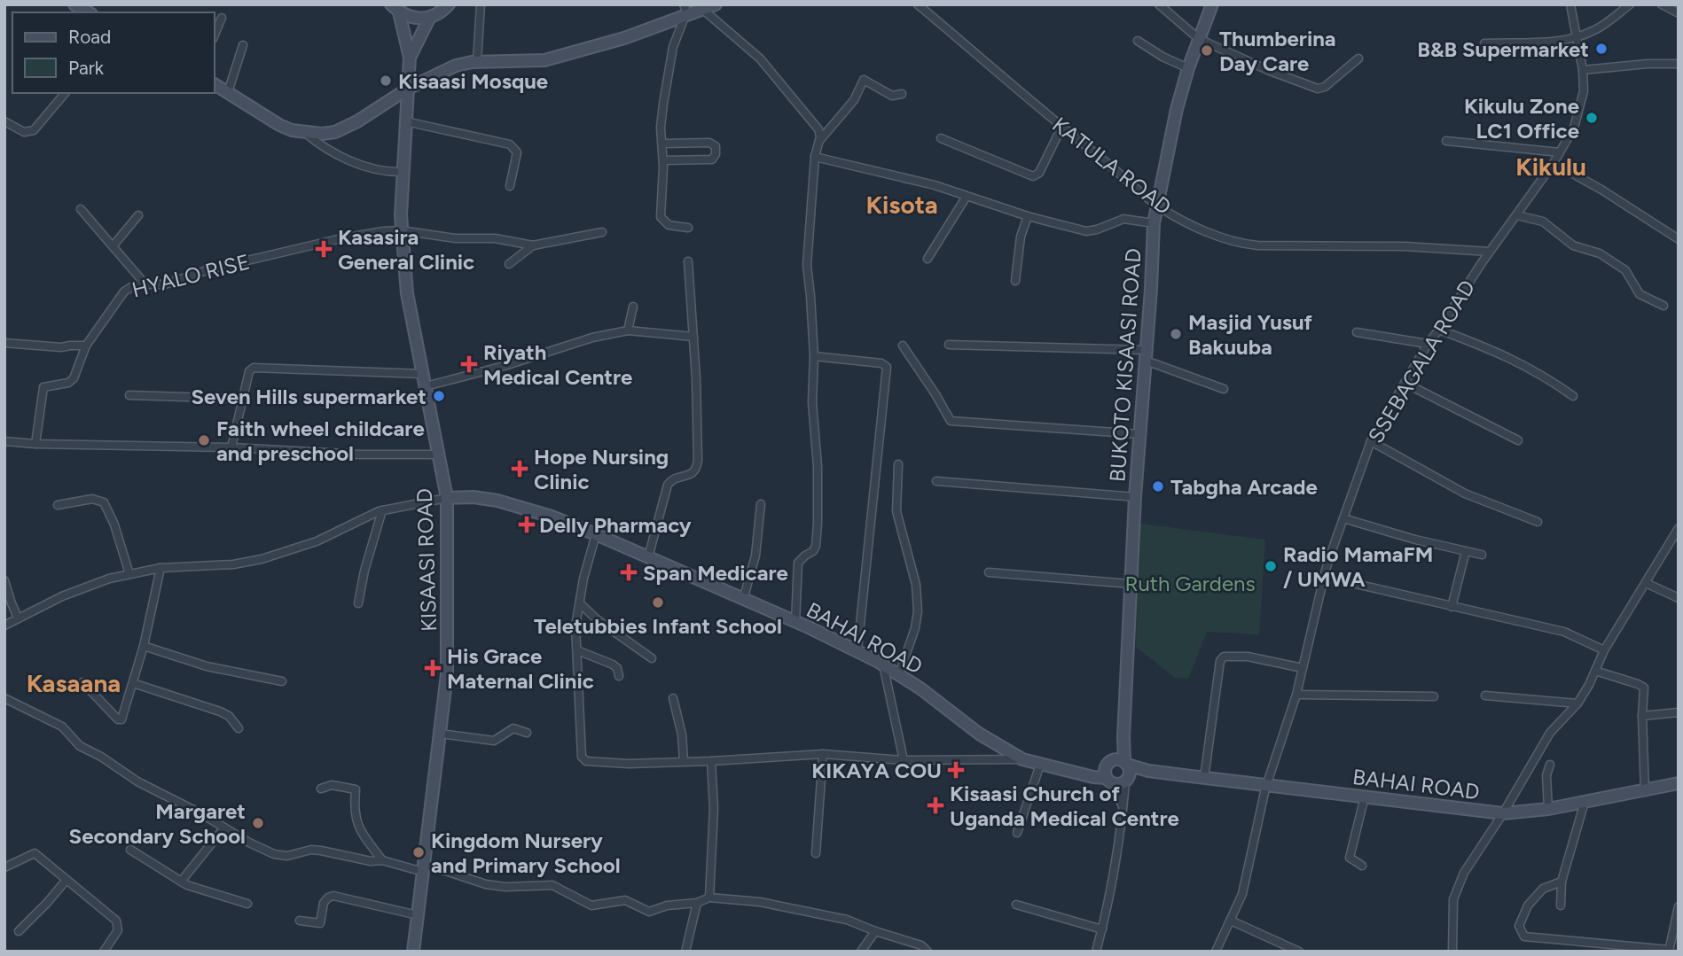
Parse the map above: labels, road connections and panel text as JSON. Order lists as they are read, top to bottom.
{
  "streets": {
    "street": [
      "KATULA ROAD",
      "HYALO RISE",
      "SSEBAGALA ROAD",
      "BUKOTO KISAASI ROAD",
      "KISAASI ROAD",
      "BAHAI ROAD"
    ]
  },
  "crossings": [
    ["KATULA ROAD", "SSEBAGALA ROAD"],
    ["KATULA ROAD", "BUKOTO KISAASI ROAD"],
    ["HYALO RISE", "KISAASI ROAD"],
    ["SSEBAGALA ROAD", "BAHAI ROAD"],
    ["BUKOTO KISAASI ROAD", "BAHAI ROAD"],
    ["KISAASI ROAD", "BAHAI ROAD"]
  ],
  "districts": ["Kikulu", "Kisota", "Kasaana"],
  "parks": ["Ruth Gardens"],
  "places": {
    "other": [
      "B&B Supermarket",
      "Thumberina Day Care",
      "Kisaasi Mosque",
      "Kikulu Zone LC1 Office",
      "Masjid Yusuf Bakuuba",
      "Seven Hills supermarket",
      "Faith wheel childcare and preschool",
      "Tabgha Arcade",
      "Radio MamaFM / UMWA",
      "Teletubbies Infant School",
      "Margaret Secondary School",
      "Kingdom Nursery and Primary School"
    ],
    "health": [
      "Kasasira General Clinic",
      "Riyath Medical Centre",
      "Hope Nursing Clinic",
      "Delly Pharmacy",
      "Span Medicare",
      "His Grace Maternal Clinic",
      "KIKAYA COU",
      "Kisaasi Church of Uganda Medical Centre"
    ]
  },
  "legend": ["Road", "Park"]
}
